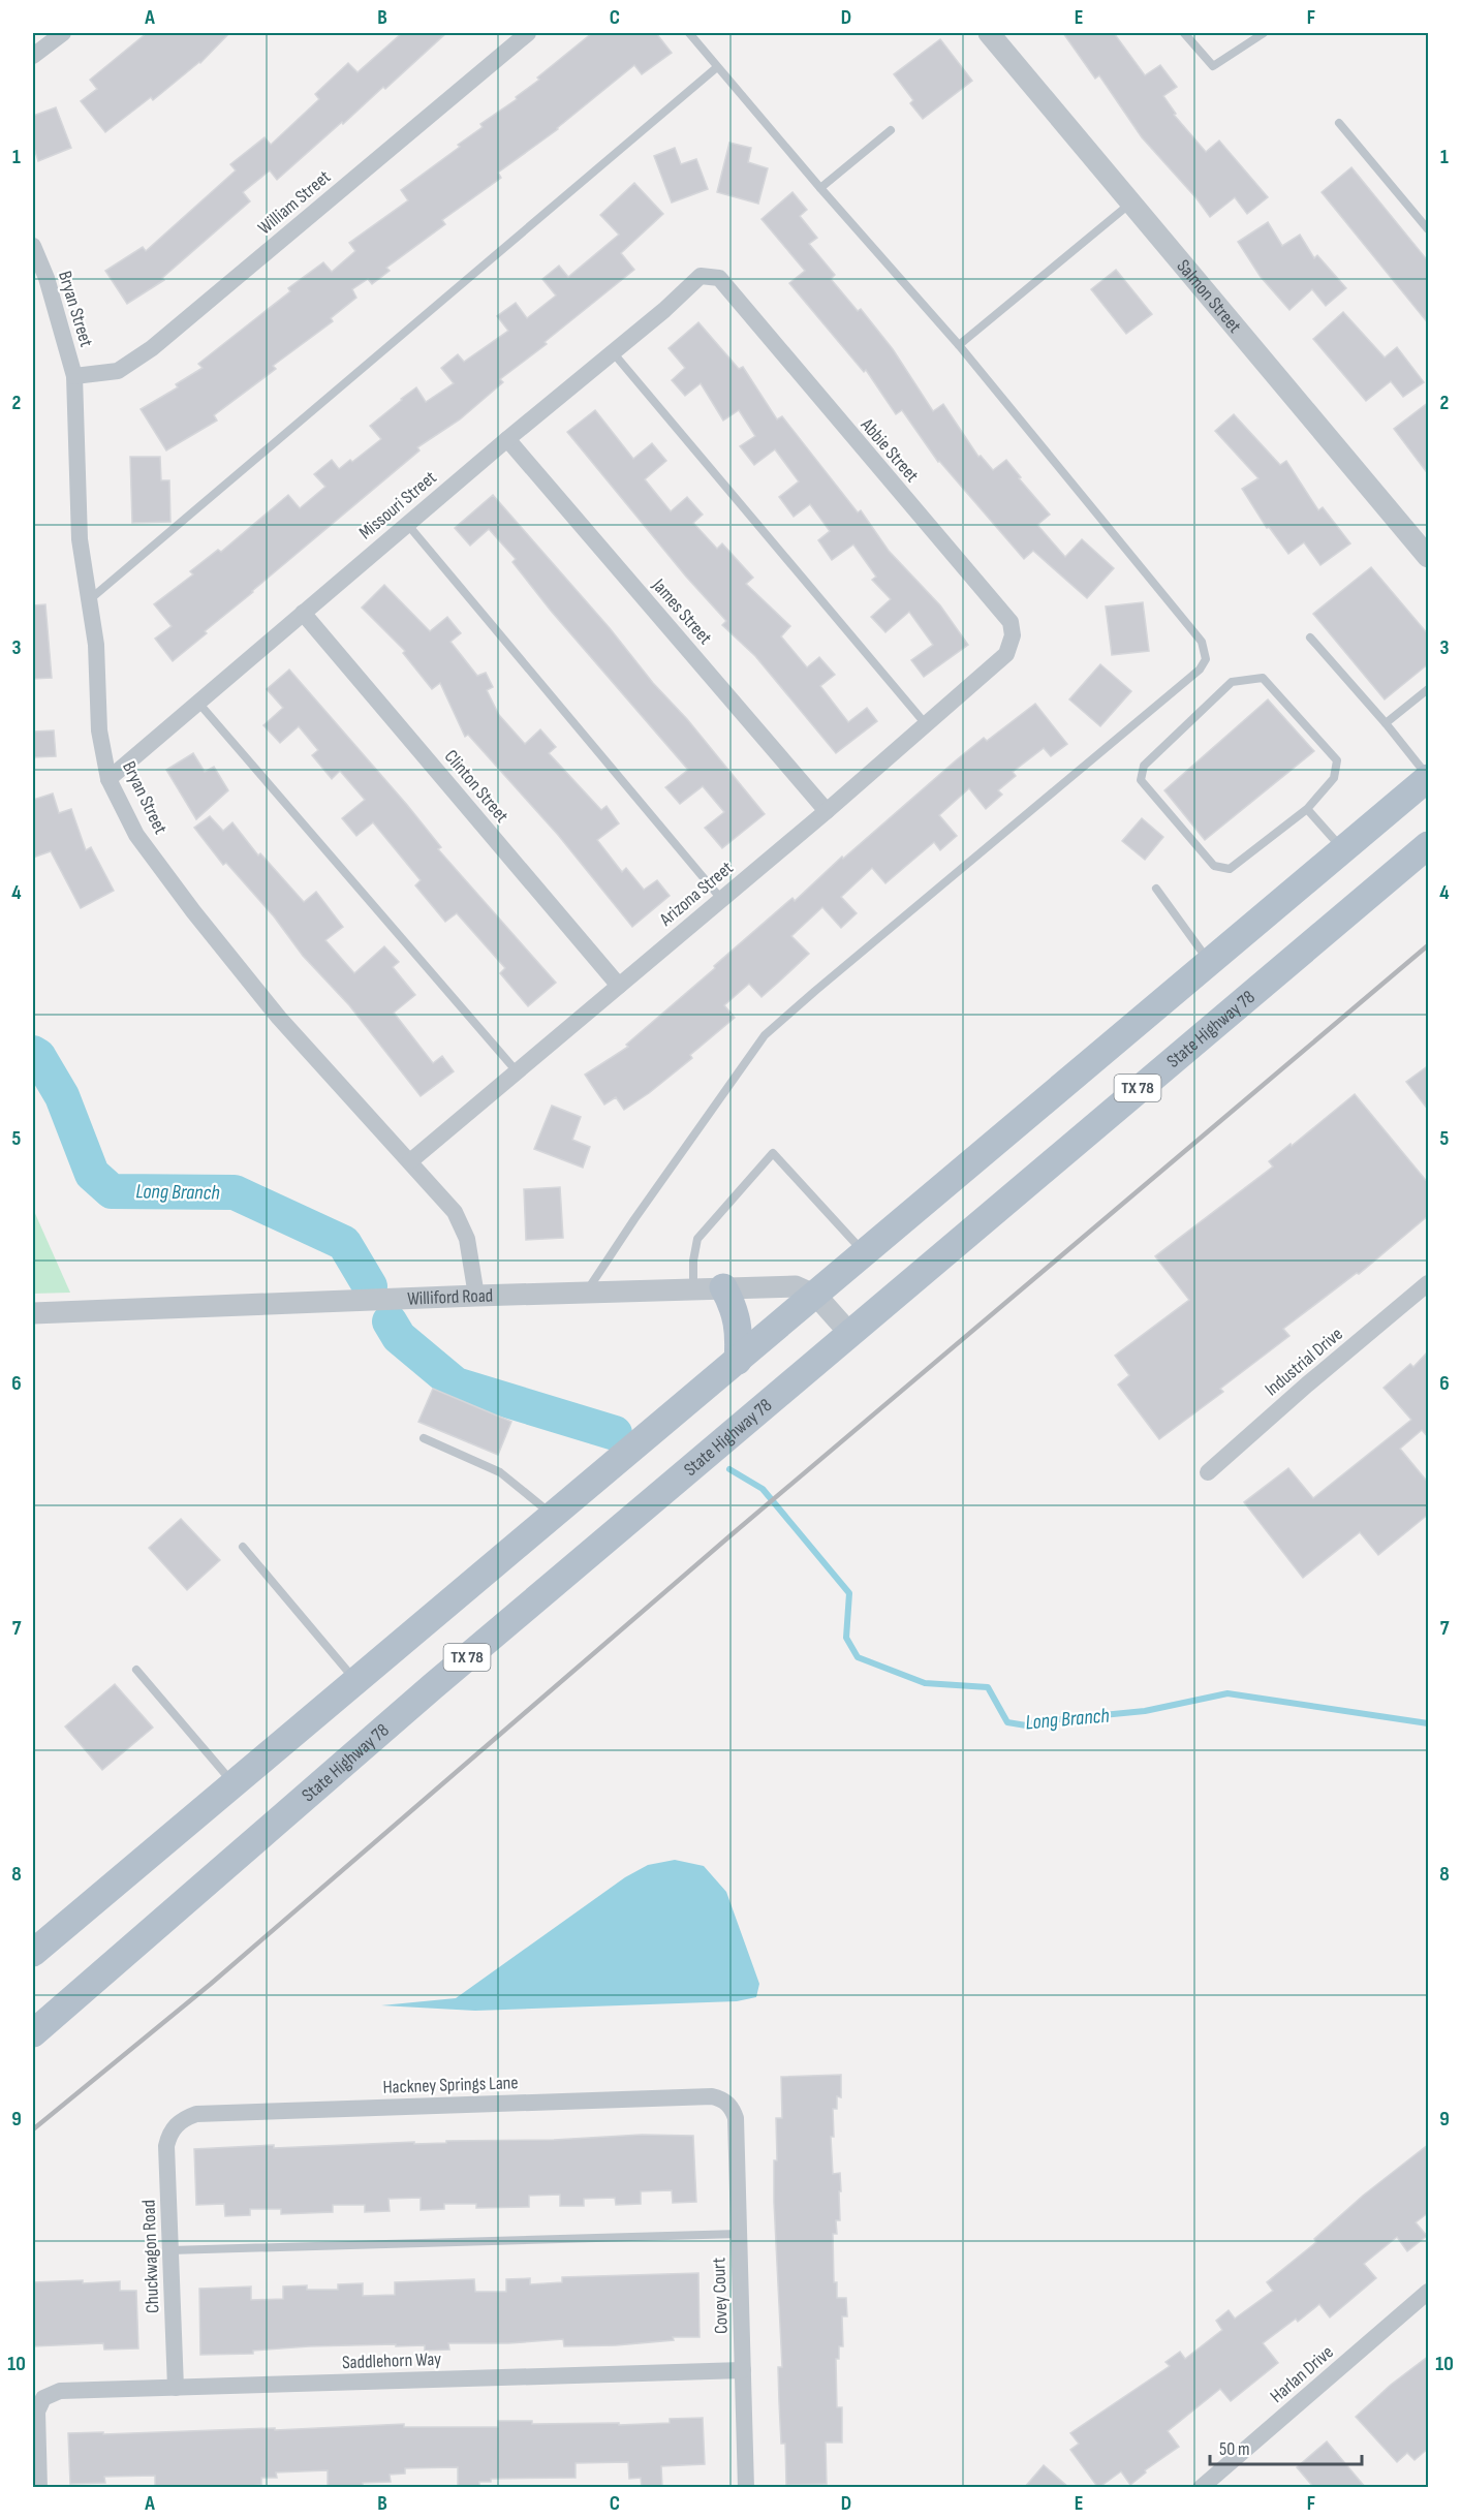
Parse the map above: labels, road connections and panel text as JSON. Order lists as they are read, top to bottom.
{
  "streets": {
    "main road": ["State Highway 78", "TX 78"],
    "street": [
      "William Street",
      "Salmon Street",
      "Bryan Street",
      "Abbie Street",
      "Missouri Street",
      "James Street",
      "Clinton Street",
      "Arizona Street",
      "Williford Road",
      "Industrial Drive",
      "Hackney Springs Lane",
      "Chuckwagon Road",
      "Covey Court",
      "Saddlehorn Way",
      "Harlan Drive"
    ]
  },
  "crossings": [
    ["William Street", "Bryan Street"],
    ["Bryan Street", "Missouri Street"],
    ["Bryan Street", "Arizona Street"],
    ["Bryan Street", "Williford Road"],
    ["Abbie Street", "Missouri Street"],
    ["Abbie Street", "Arizona Street"],
    ["Missouri Street", "James Street"],
    ["Missouri Street", "Clinton Street"],
    ["James Street", "Arizona Street"],
    ["Clinton Street", "Arizona Street"],
    ["TX 78", "Williford Road"],
    ["Hackney Springs Lane", "Chuckwagon Road"],
    ["Hackney Springs Lane", "Covey Court"],
    ["Chuckwagon Road", "Saddlehorn Way"],
    ["Covey Court", "Saddlehorn Way"]
  ],
  "water": ["Long Branch"],
  "scale_bar": "50 m",
  "grid": {
    "columns": [
      "A",
      "B",
      "C",
      "D",
      "E",
      "F"
    ],
    "rows": [
      "1",
      "2",
      "3",
      "4",
      "5",
      "6",
      "7",
      "8",
      "9",
      "10"
    ]
  }
}
